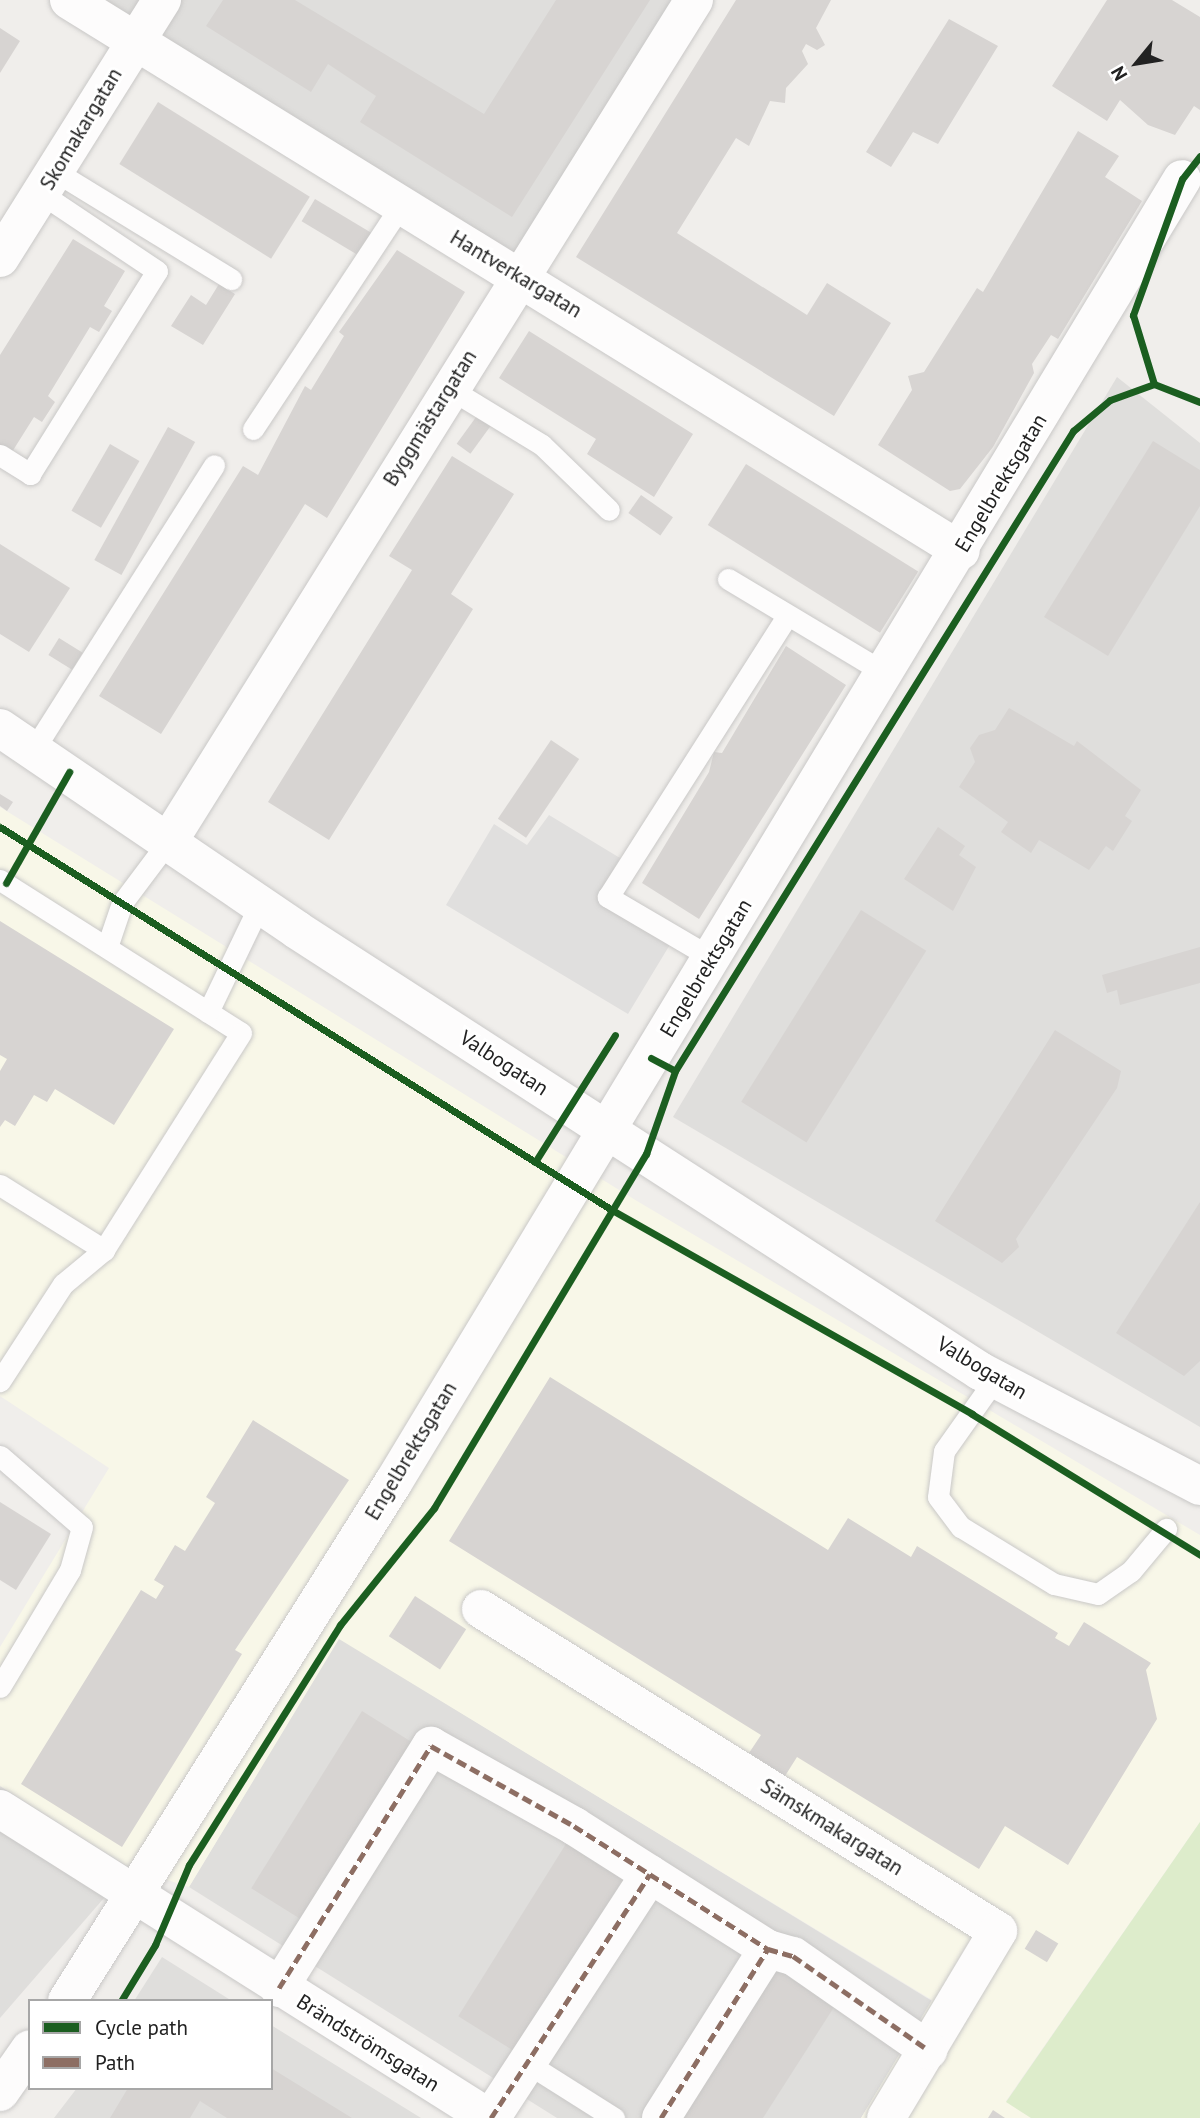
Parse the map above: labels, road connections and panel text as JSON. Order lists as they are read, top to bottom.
{
  "streets": {
    "street": [
      "Skomakargatan",
      "Hantverkargatan",
      "Byggmästargatan",
      "Engelbrektsgatan",
      "Valbogatan",
      "Sämskmakargatan",
      "Brändströmsgatan"
    ]
  },
  "crossings": [
    ["Skomakargatan", "Hantverkargatan"],
    ["Hantverkargatan", "Byggmästargatan"],
    ["Hantverkargatan", "Engelbrektsgatan"],
    ["Byggmästargatan", "Valbogatan"],
    ["Engelbrektsgatan", "Valbogatan"],
    ["Engelbrektsgatan", "Brändströmsgatan"]
  ],
  "legend": ["Cycle path", "Path"],
  "north": "bottom left"
}
